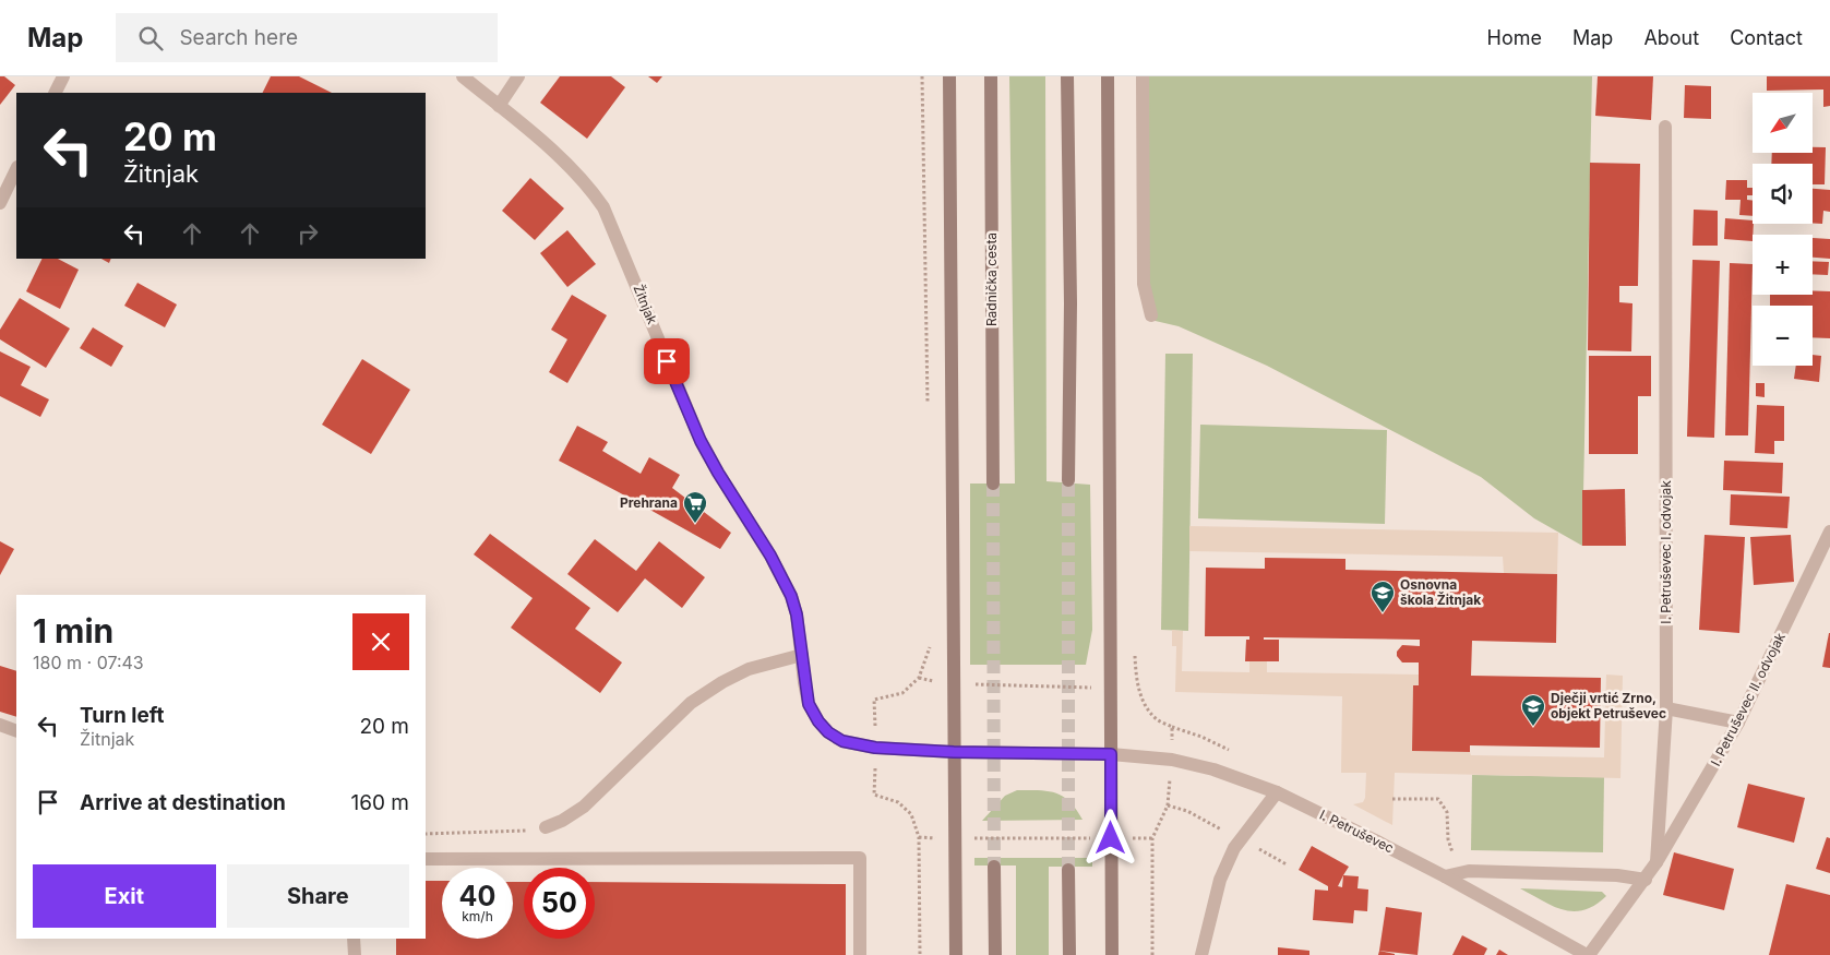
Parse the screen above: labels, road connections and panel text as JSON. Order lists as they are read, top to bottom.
{
  "streets": {
    "main road": ["Radnička cesta"],
    "street": [
      "Žitnjak",
      "I. Petruševec I. odvojak",
      "I. Petruševec II. odvojak",
      "I. Petruševec"
    ]
  },
  "crossings": [
    ["Žitnjak", "I. Petruševec"],
    ["I. Petruševec I. odvojak", "I. Petruševec II. odvojak"],
    ["I. Petruševec I. odvojak", "I. Petruševec"]
  ],
  "places": {
    "supermarket": ["Prehrana"],
    "school or university": ["Osnovna škola Žitnjak", "Dječji vrtić Zrno, objekt Petruševec"]
  },
  "north": "bottom left",
  "page": {
    "header": "Map",
    "search": "Search here",
    "nav": [
      "Home",
      "Map",
      "About",
      "Contact"
    ],
    "map_buttons": ["+", "−"],
    "turn": ["20 m", "Žitnjak"],
    "heading": ["1 min", "180 m · 07:43"],
    "list": [
      {
        "name": "Turn left",
        "note": "Žitnjak",
        "value": "20 m"
      },
      {
        "name": "Arrive at destination",
        "value": "160 m"
      }
    ],
    "buttons": ["Exit", "Share"],
    "speed": "40 km/h",
    "limit": "50"
  }
}
